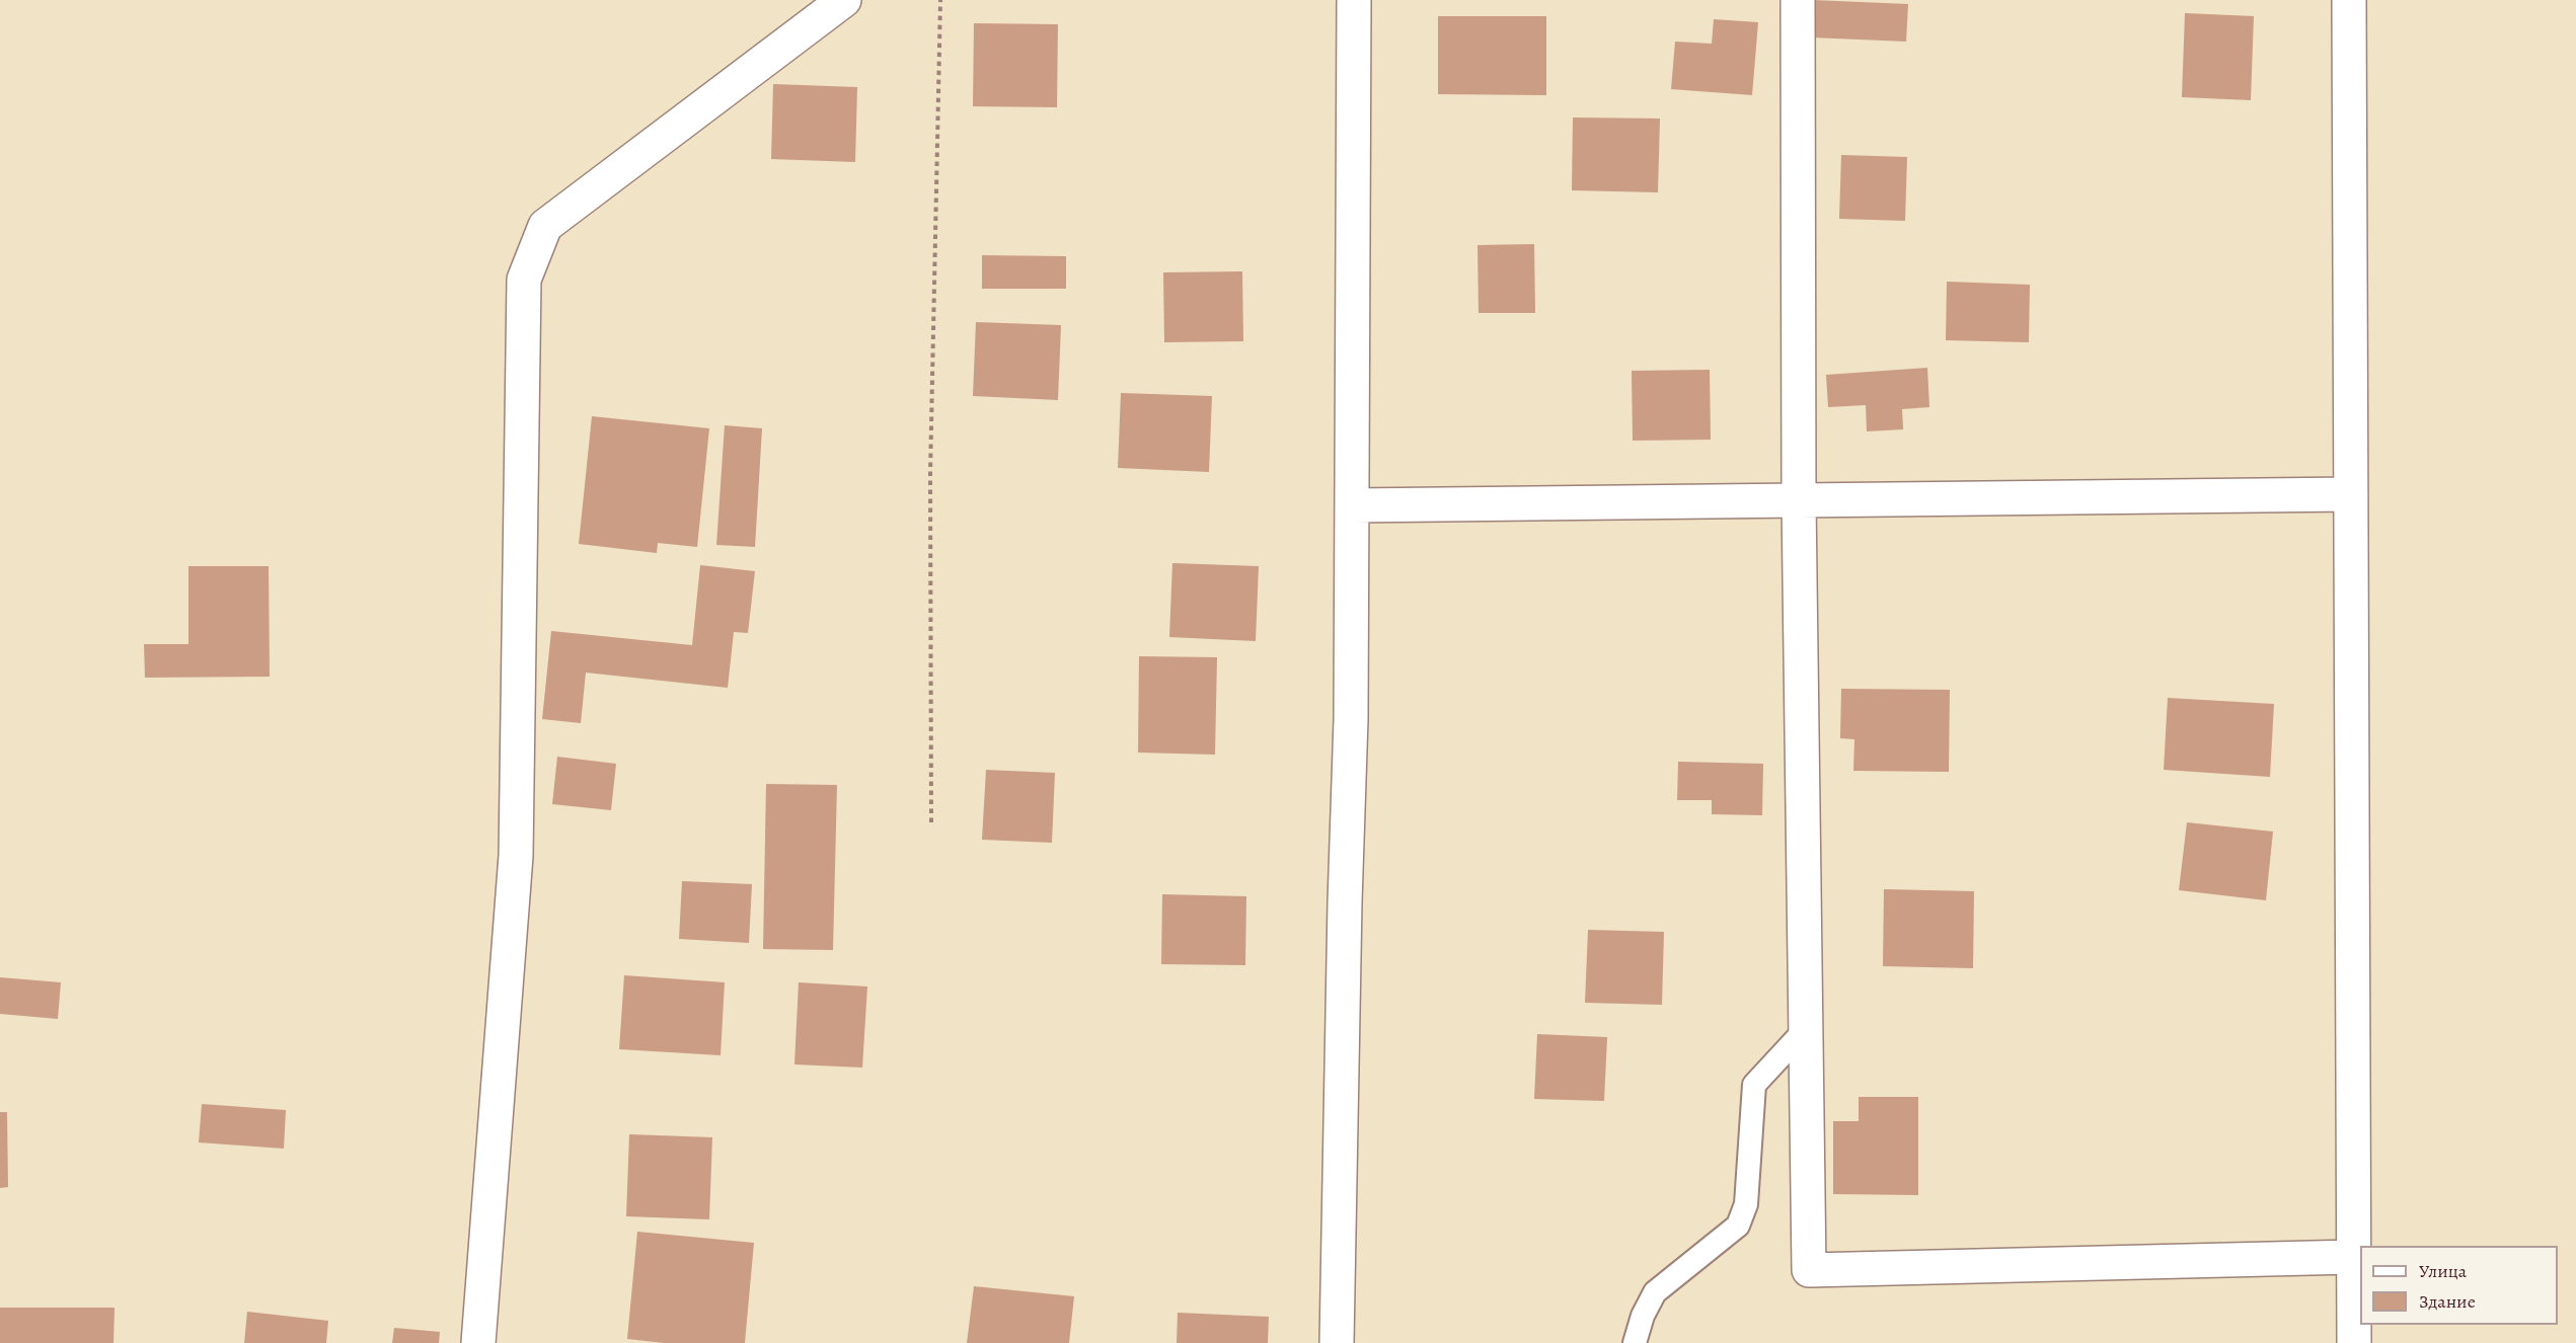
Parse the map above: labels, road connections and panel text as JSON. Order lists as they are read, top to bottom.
{
  "legend": ["Улица", "Здание"]
}
